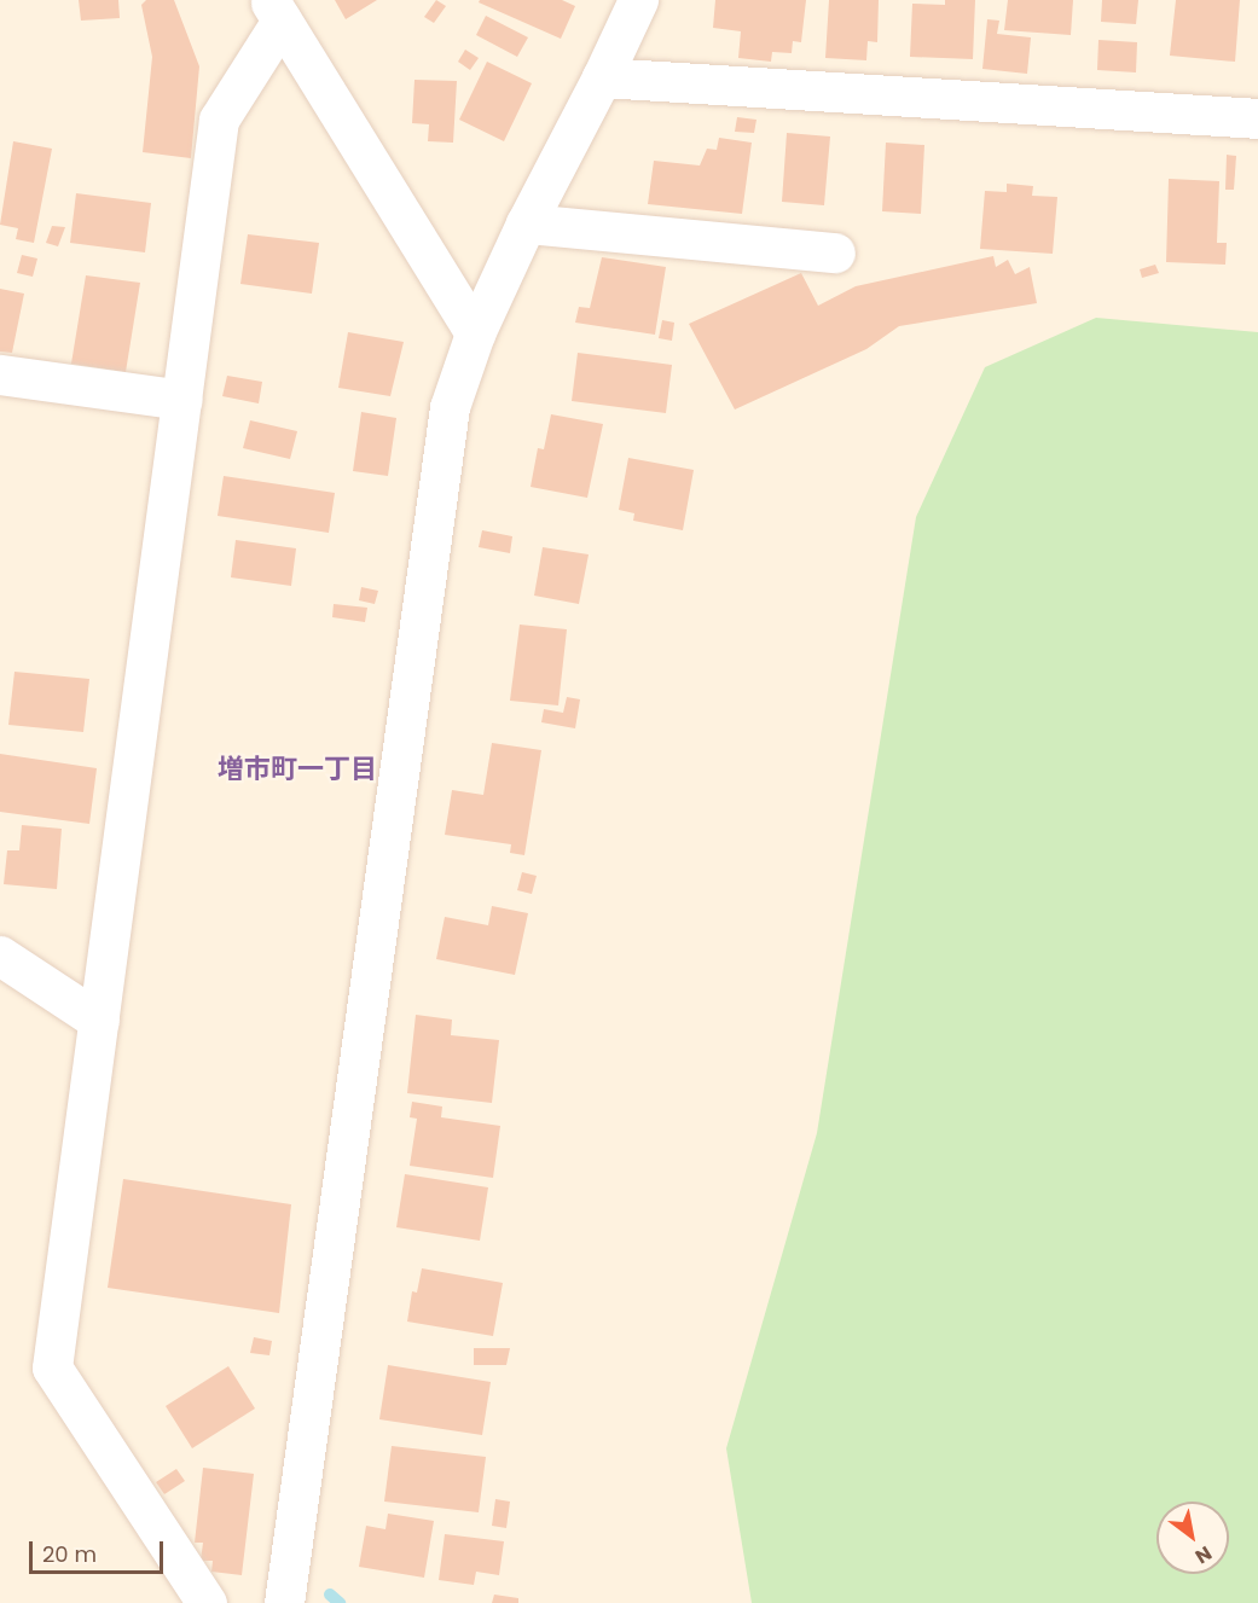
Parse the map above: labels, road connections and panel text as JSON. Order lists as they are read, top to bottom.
{
  "districts": ["増市町一丁目"],
  "scale_bar": "20 m",
  "north": "bottom right"
}
